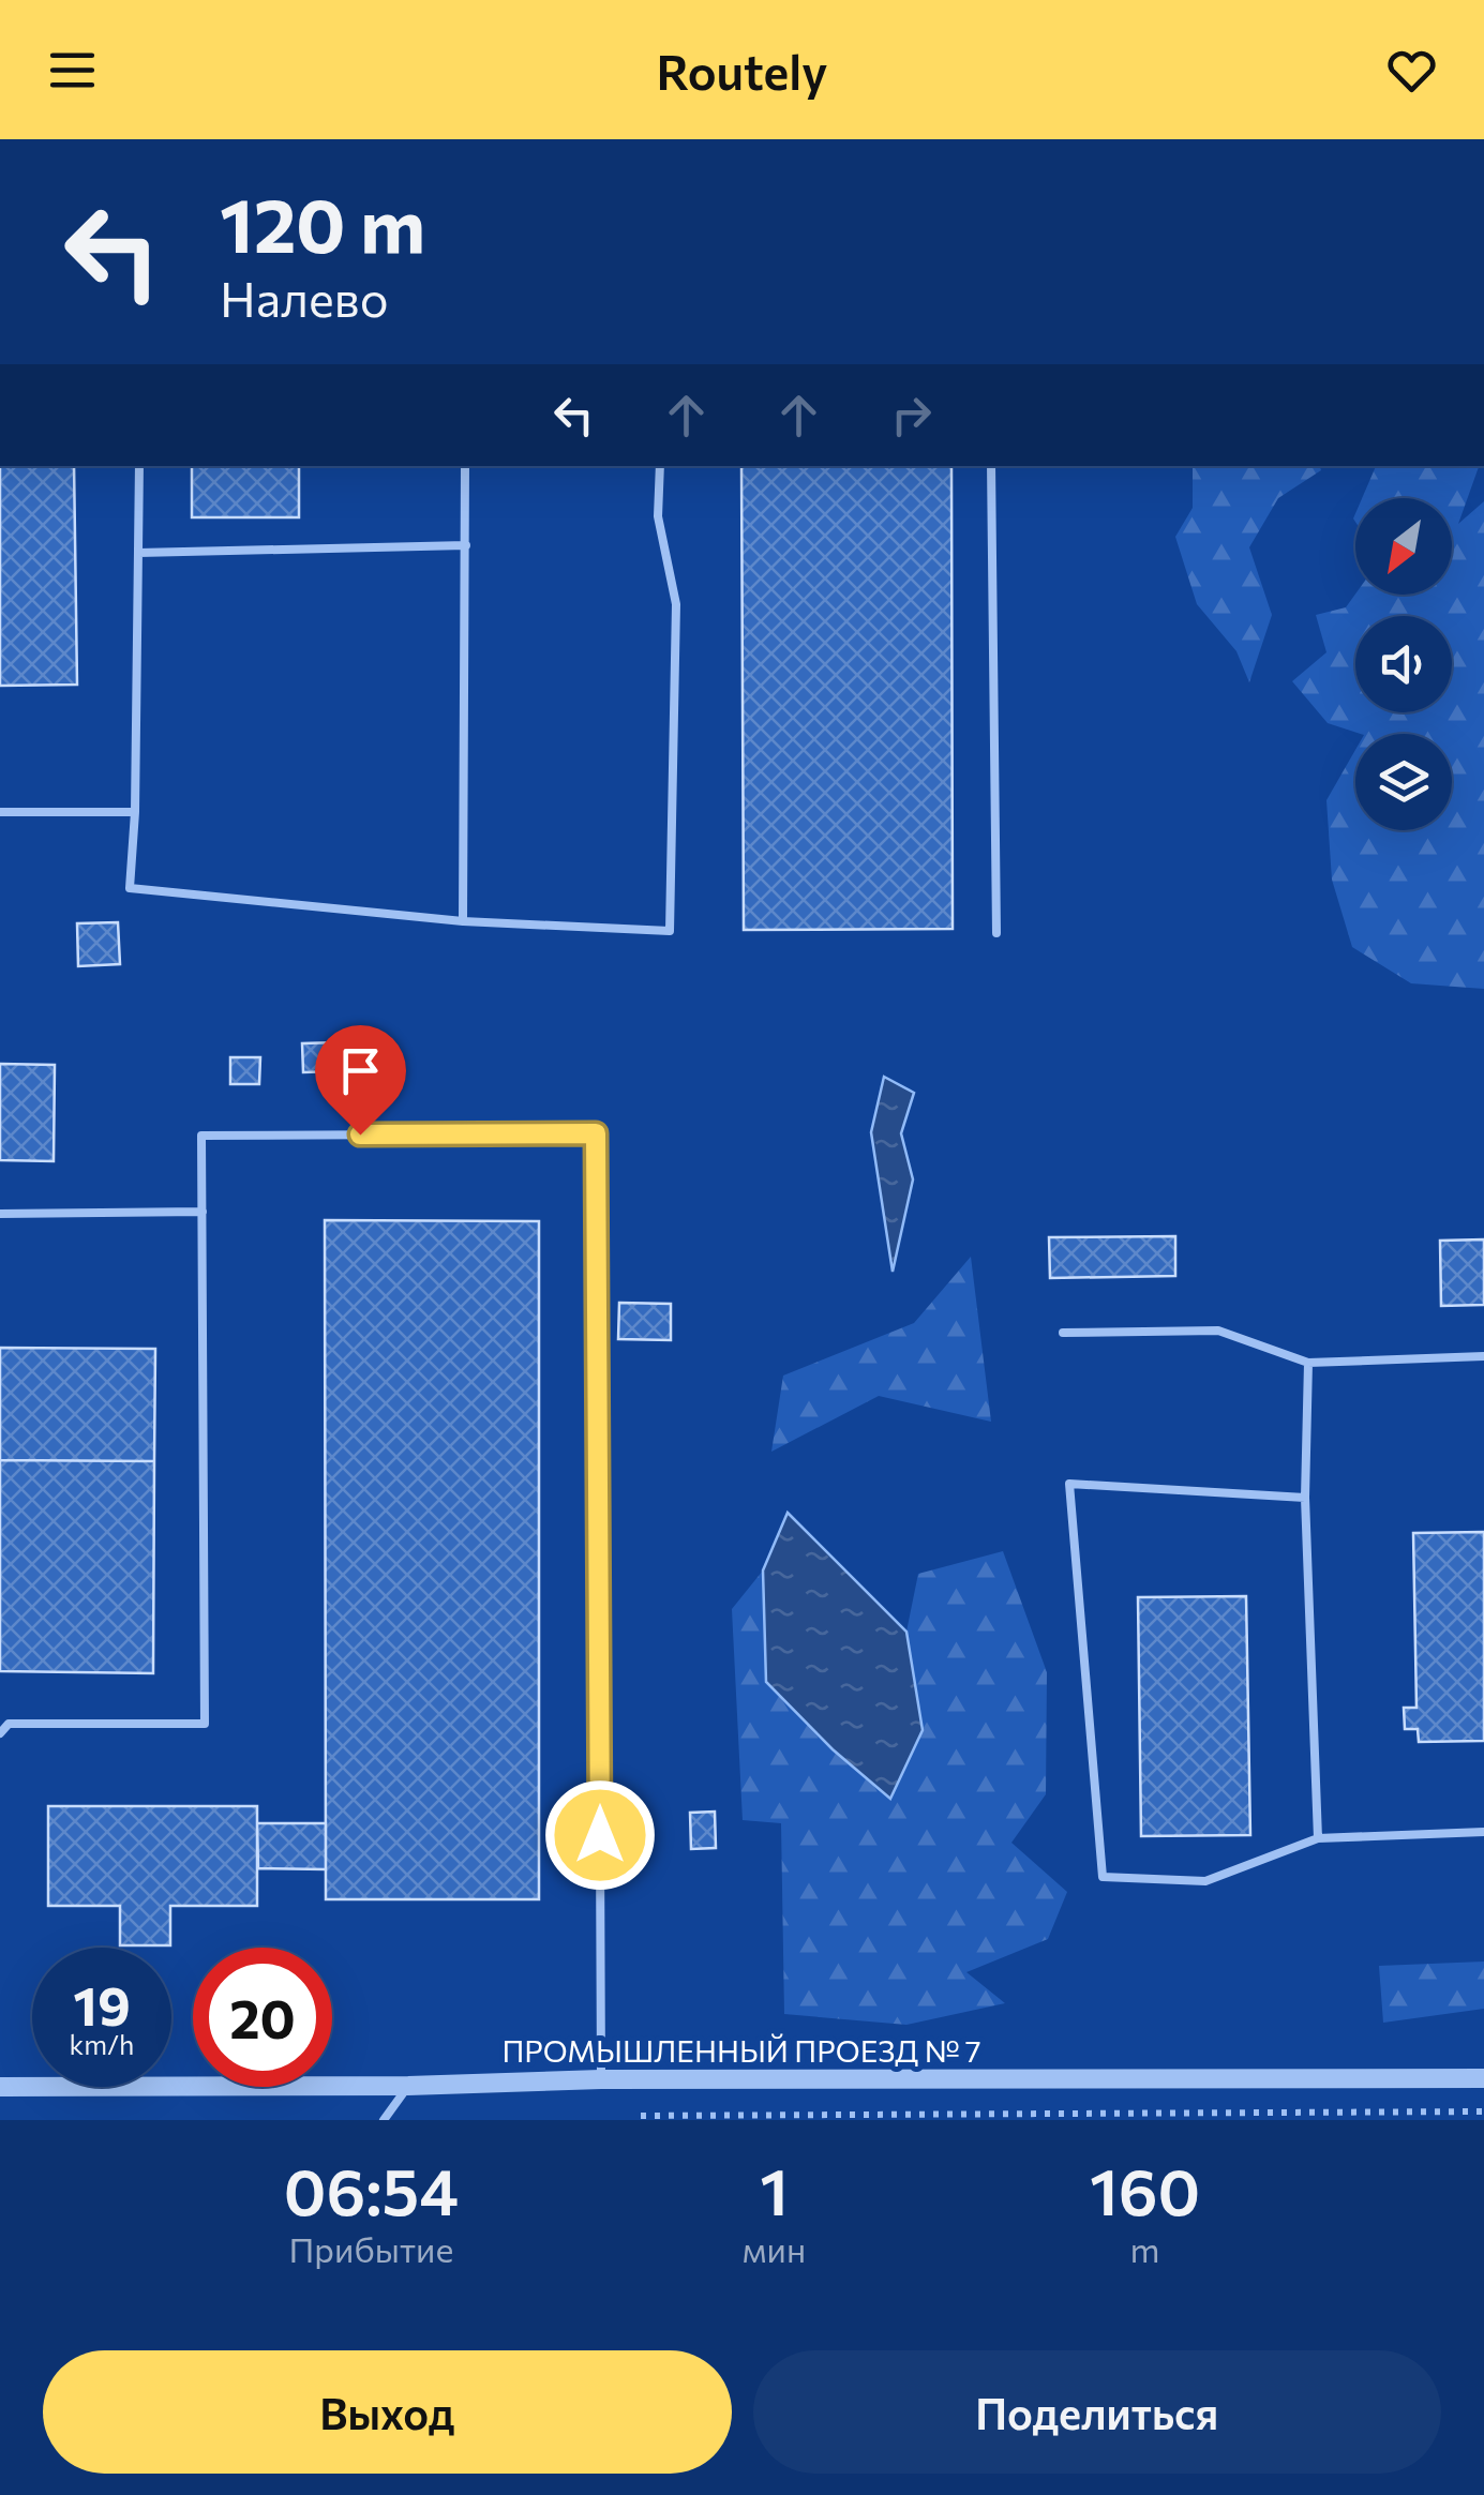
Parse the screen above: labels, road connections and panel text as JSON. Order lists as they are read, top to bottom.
{
  "streets": {
    "street": ["ПРОМЫШЛЕННЫЙ ПРОЕЗД № 7"]
  },
  "north": "bottom left",
  "page": {
    "header": "Routely",
    "turn": ["120 m", "Налево"],
    "speed": "19 km/h",
    "limit": "20",
    "eta": [
      "06:54",
      "Прибытие",
      "1",
      "мин",
      "160",
      "m"
    ],
    "buttons": ["Выход", "Поделиться"]
  }
}
